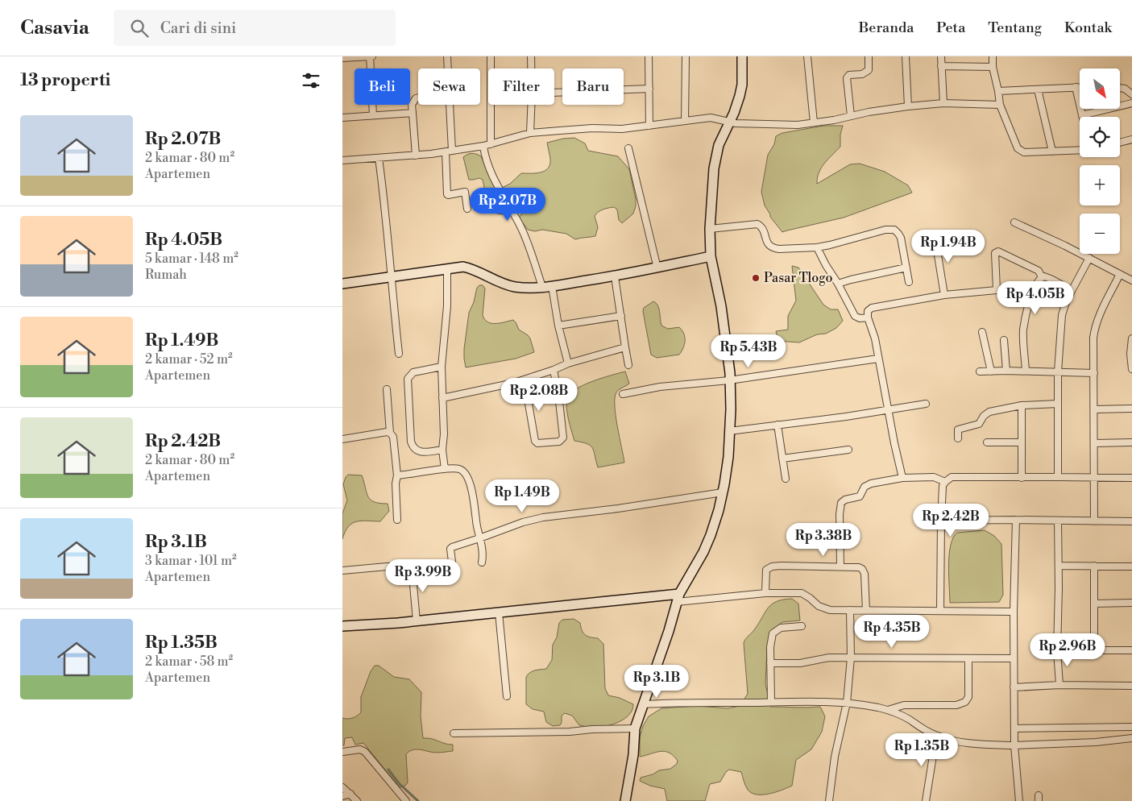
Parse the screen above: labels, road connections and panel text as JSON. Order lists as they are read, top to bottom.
{
  "places": ["Pasar Tlogo"],
  "north": "bottom right",
  "page": {
    "header": "Casavia",
    "search": "Cari di sini",
    "nav": [
      "Beranda",
      "Peta",
      "Tentang",
      "Kontak"
    ],
    "heading": "13 properti",
    "map_buttons": ["+", "−"],
    "chip": [
      "Beli",
      "Sewa",
      "Filter",
      "Baru"
    ],
    "list": [
      {
        "name": "Rp 2.07B",
        "note": "2 kamar · 80 m² · Apartemen"
      },
      {
        "name": "Rp 4.05B",
        "note": "5 kamar · 148 m² · Rumah"
      },
      {
        "name": "Rp 1.49B",
        "note": "2 kamar · 52 m² · Apartemen"
      },
      {
        "name": "Rp 2.42B",
        "note": "2 kamar · 80 m² · Apartemen"
      },
      {
        "name": "Rp 3.1B",
        "note": "3 kamar · 101 m² · Apartemen"
      },
      {
        "name": "Rp 1.35B",
        "note": "2 kamar · 58 m² · Apartemen"
      }
    ],
    "price": [
      "Rp 2.07B",
      "Rp 1.94B",
      "Rp 4.05B",
      "Rp 5.43B",
      "Rp 2.08B",
      "Rp 1.49B",
      "Rp 2.42B",
      "Rp 3.38B",
      "Rp 3.99B",
      "Rp 4.35B",
      "Rp 2.96B",
      "Rp 3.1B",
      "Rp 1.35B"
    ]
  }
}
